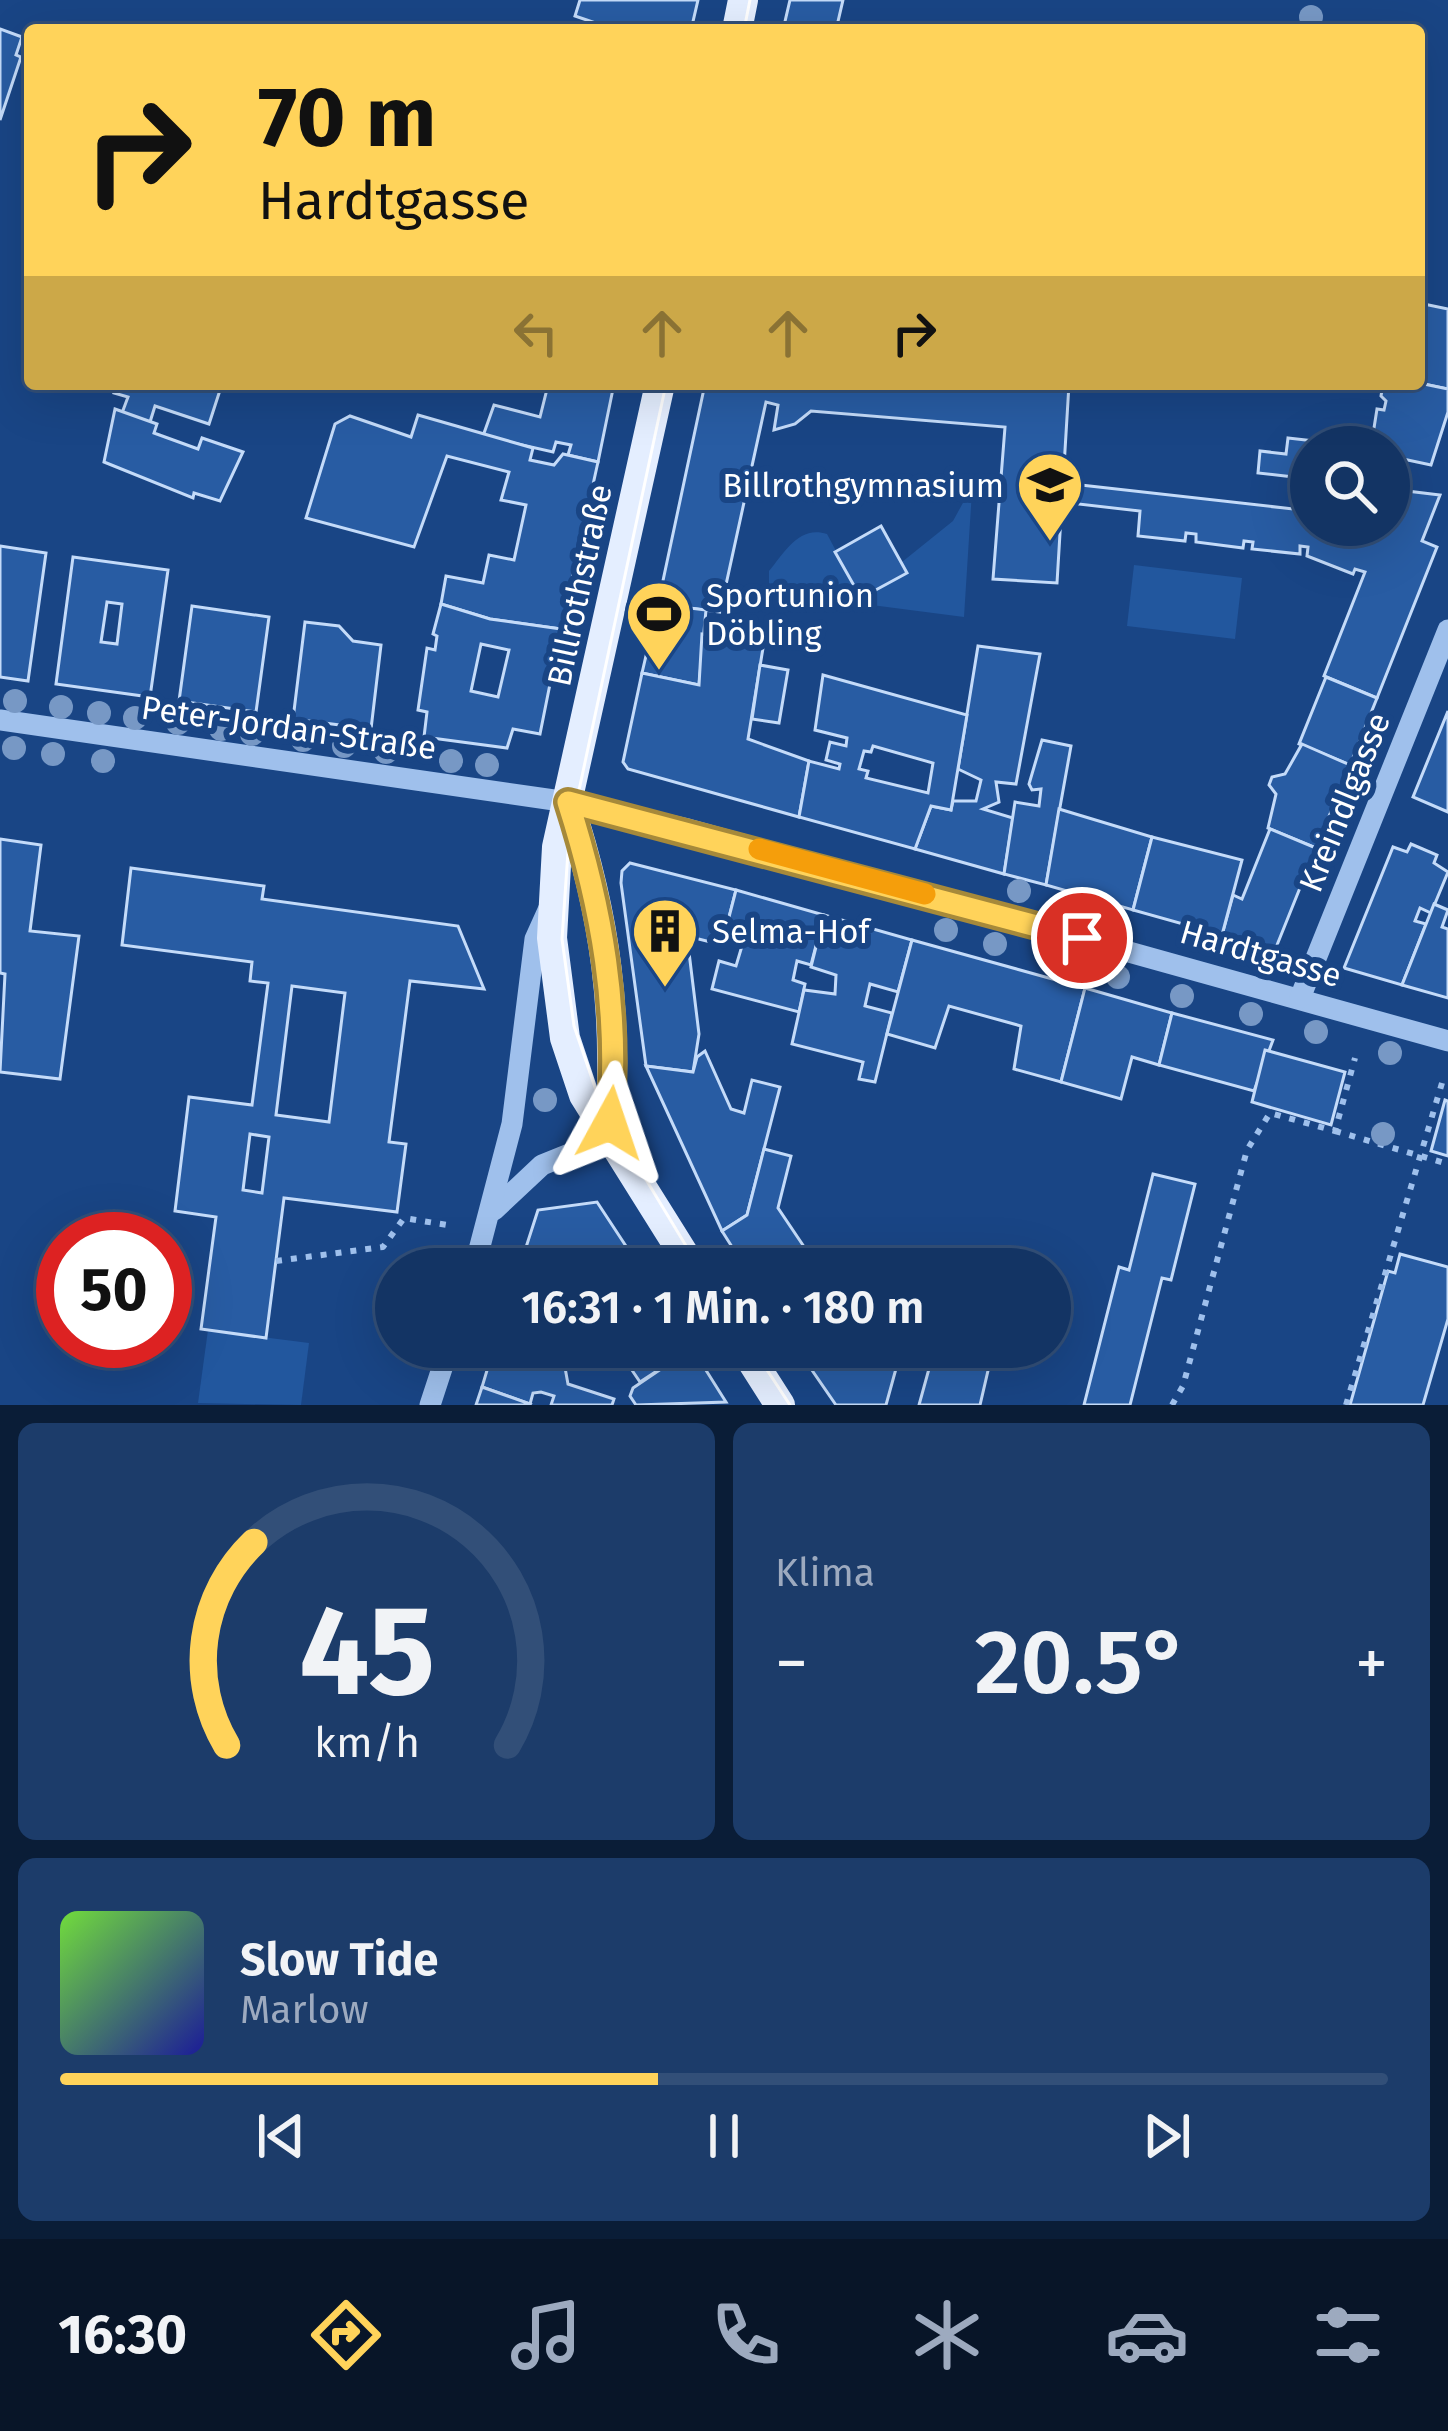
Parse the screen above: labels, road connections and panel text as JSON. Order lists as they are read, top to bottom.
{
  "streets": {
    "main road": ["Billrothstraße"],
    "street": ["Peter-Jordan-Straße", "Kreindlgasse", "Hardtgasse"]
  },
  "crossings": [
    ["Billrothstraße", "Peter-Jordan-Straße"],
    ["Billrothstraße", "Hardtgasse"],
    ["Peter-Jordan-Straße", "Hardtgasse"],
    ["Kreindlgasse", "Hardtgasse"]
  ],
  "places": {
    "school or university": ["Billrothgymnasium"],
    "sports": ["Sportunion Döbling"],
    "building": ["Selma-Hof"]
  },
  "page": {
    "turn": ["70 m", "Hardtgasse"],
    "limit": "50",
    "trip": "16:31 · 1 Min. · 180 m",
    "tile": "Klima",
    "heat": ["−", "20.5°", "+"],
    "song": ["Slow Tide", "Marlow"],
    "tabs": "16:30",
    "gauge": ["45", "km/h"]
  }
}
